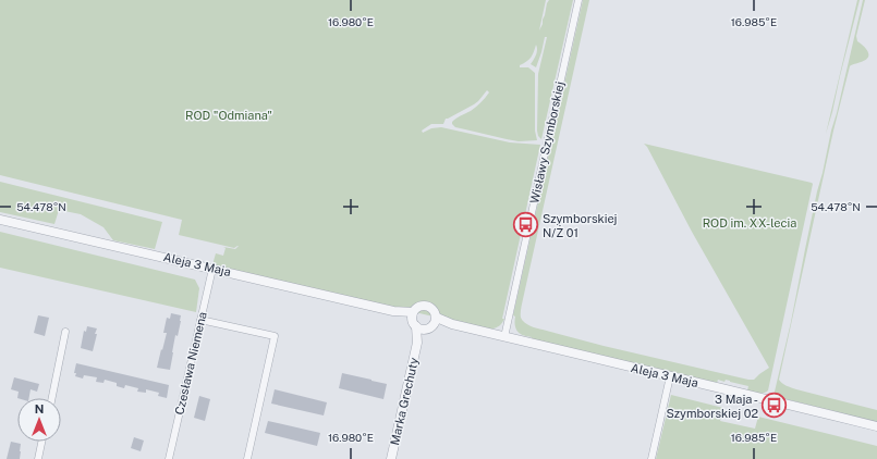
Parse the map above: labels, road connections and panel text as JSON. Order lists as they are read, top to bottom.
{
  "streets": {
    "street": [
      "Wisławy Szymborskiej",
      "Aleja 3 Maja",
      "Czesława Niemena",
      "Marka Grechuty"
    ]
  },
  "crossings": [
    ["Wisławy Szymborskiej", "Aleja 3 Maja"],
    ["Aleja 3 Maja", "Czesława Niemena"],
    ["Aleja 3 Maja", "Marka Grechuty"]
  ],
  "parks": ["ROD \"Odmiana\"", "ROD im. XX-lecia"],
  "places": {
    "bus stop": ["Szymborskiej N/Ż 01", "3 Maja - Szymborskiej 02"]
  },
  "north": "top",
  "coordinates": ["16.980°E", "16.985°E", "54.478°N"]
}
